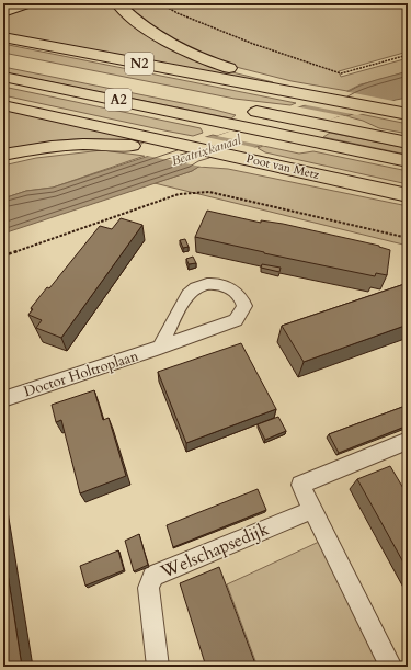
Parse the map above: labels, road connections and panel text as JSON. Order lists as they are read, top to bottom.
{
  "streets": {
    "highway": ["N2", "A2", "Poot van Metz"],
    "street": ["Doctor Holtroplaan", "Welschapsedijk"]
  },
  "water": ["Beatrixkanaal"]
}
